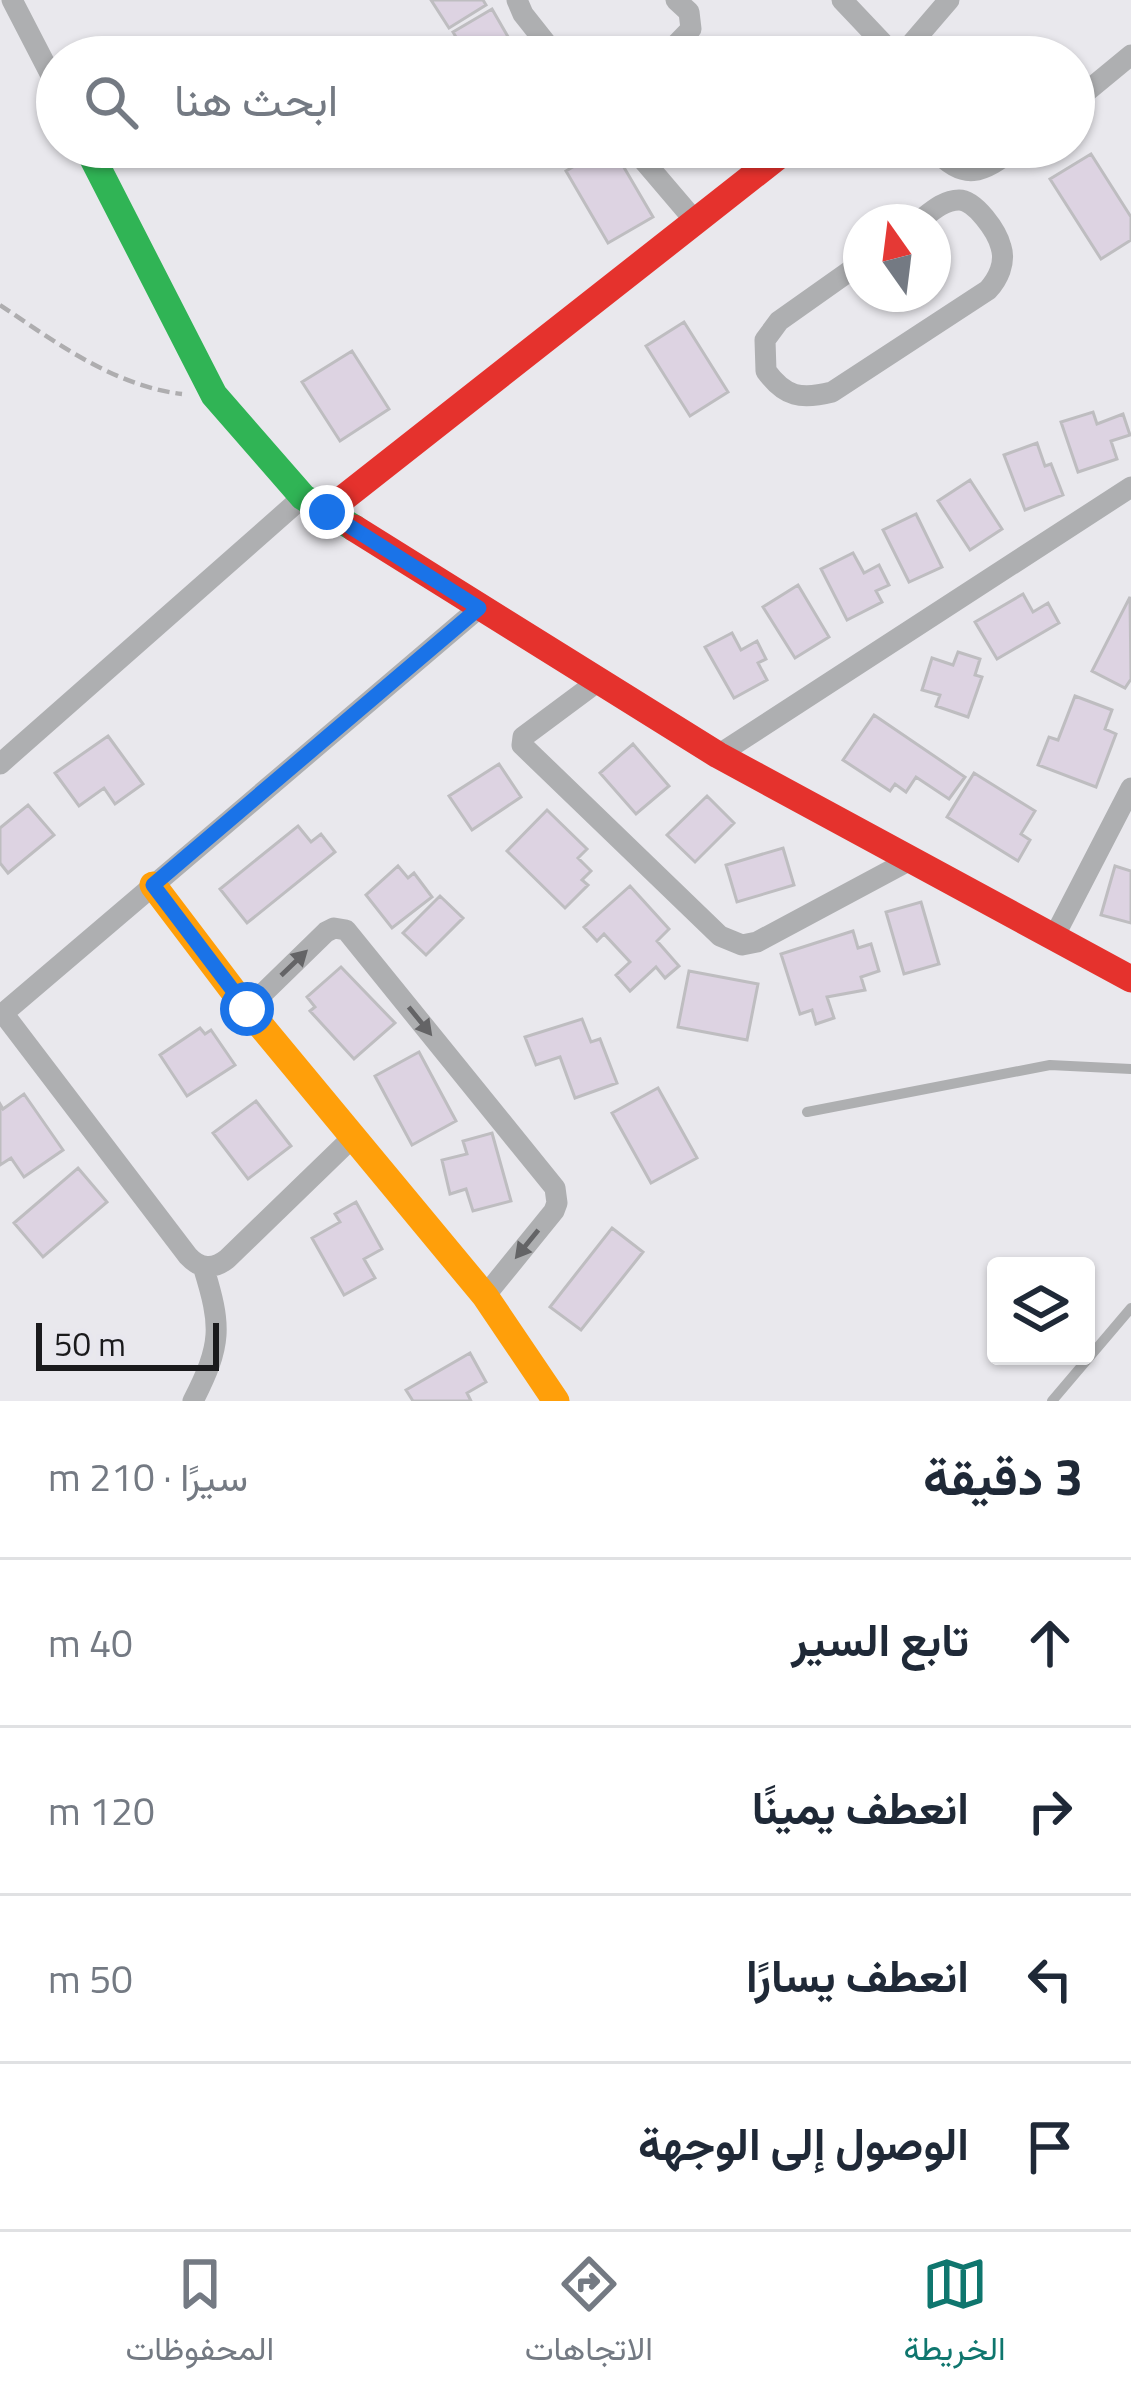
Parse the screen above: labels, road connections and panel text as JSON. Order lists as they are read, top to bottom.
{
  "scale_bar": "50 m",
  "north": "top",
  "page": {
    "search": "ابحث هنا",
    "scale": "50 m",
    "heading": ["3 دقيقة", "سيرًا · 210 m"],
    "list": [
      ["تابع السير", "40 m"],
      ["انعطف يمينًا", "120 m"],
      ["انعطف يسارًا", "50 m"],
      "الوصول إلى الوجهة"
    ],
    "nav": ["الخريطة", "الاتجاهات", "المحفوظات"]
  }
}
